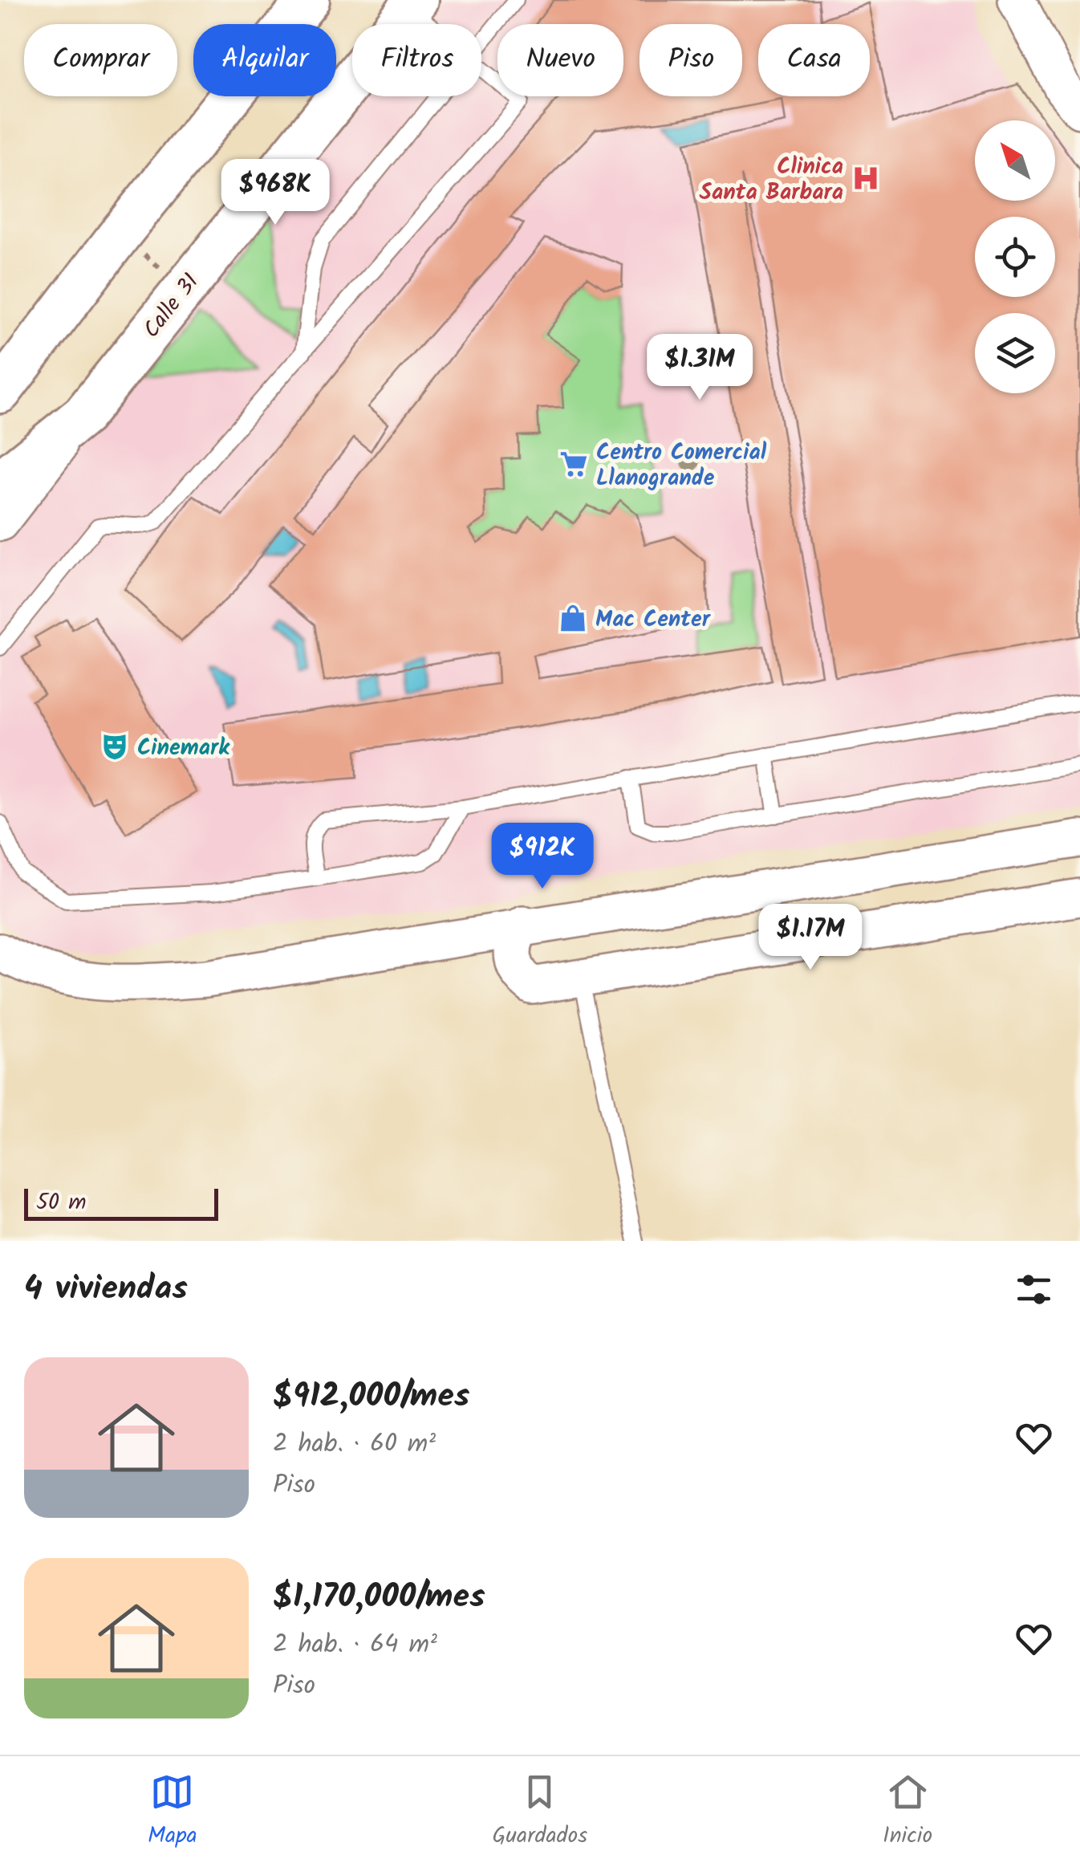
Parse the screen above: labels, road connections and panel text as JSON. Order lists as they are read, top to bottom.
{
  "streets": {
    "main road": ["Calle 31"]
  },
  "places": {
    "hospital": ["Clinica Santa Barbara"],
    "supermarket": ["Centro Comercial Llanogrande"],
    "shop": ["Mac Center"],
    "theatre": ["Cinemark"]
  },
  "scale_bar": "50 m",
  "north": "top left",
  "page": {
    "chip": [
      "Comprar",
      "Alquilar",
      "Filtros",
      "Nuevo",
      "Piso",
      "Casa"
    ],
    "price": [
      "$968K",
      "$1.31M",
      "$912K",
      "$1.17M"
    ],
    "scale": "50 m",
    "heading": "4 viviendas",
    "list": [
      {
        "name": "$912,000/mes",
        "note": "2 hab. · 60 m² · Piso"
      },
      {
        "name": "$1,170,000/mes",
        "note": "2 hab. · 64 m² · Piso"
      }
    ],
    "tabs": ["Mapa", "Guardados", "Inicio"]
  }
}
